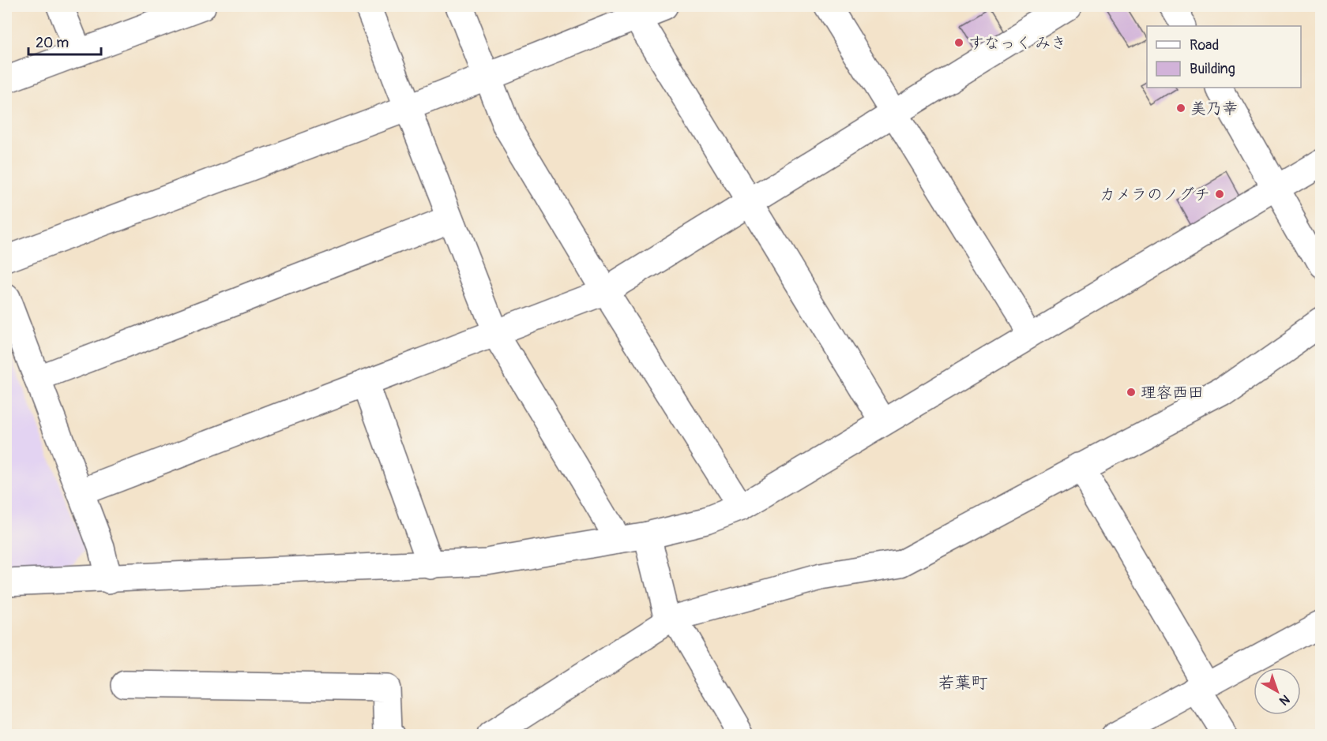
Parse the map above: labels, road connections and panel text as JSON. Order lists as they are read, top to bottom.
{
  "districts": ["若葉町"],
  "places": [
    "すなっく みき",
    "美乃幸",
    "カメラのノグチ",
    "理容西田"
  ],
  "legend": ["Road", "Building"],
  "scale_bar": "20 m",
  "north": "bottom right"
}
